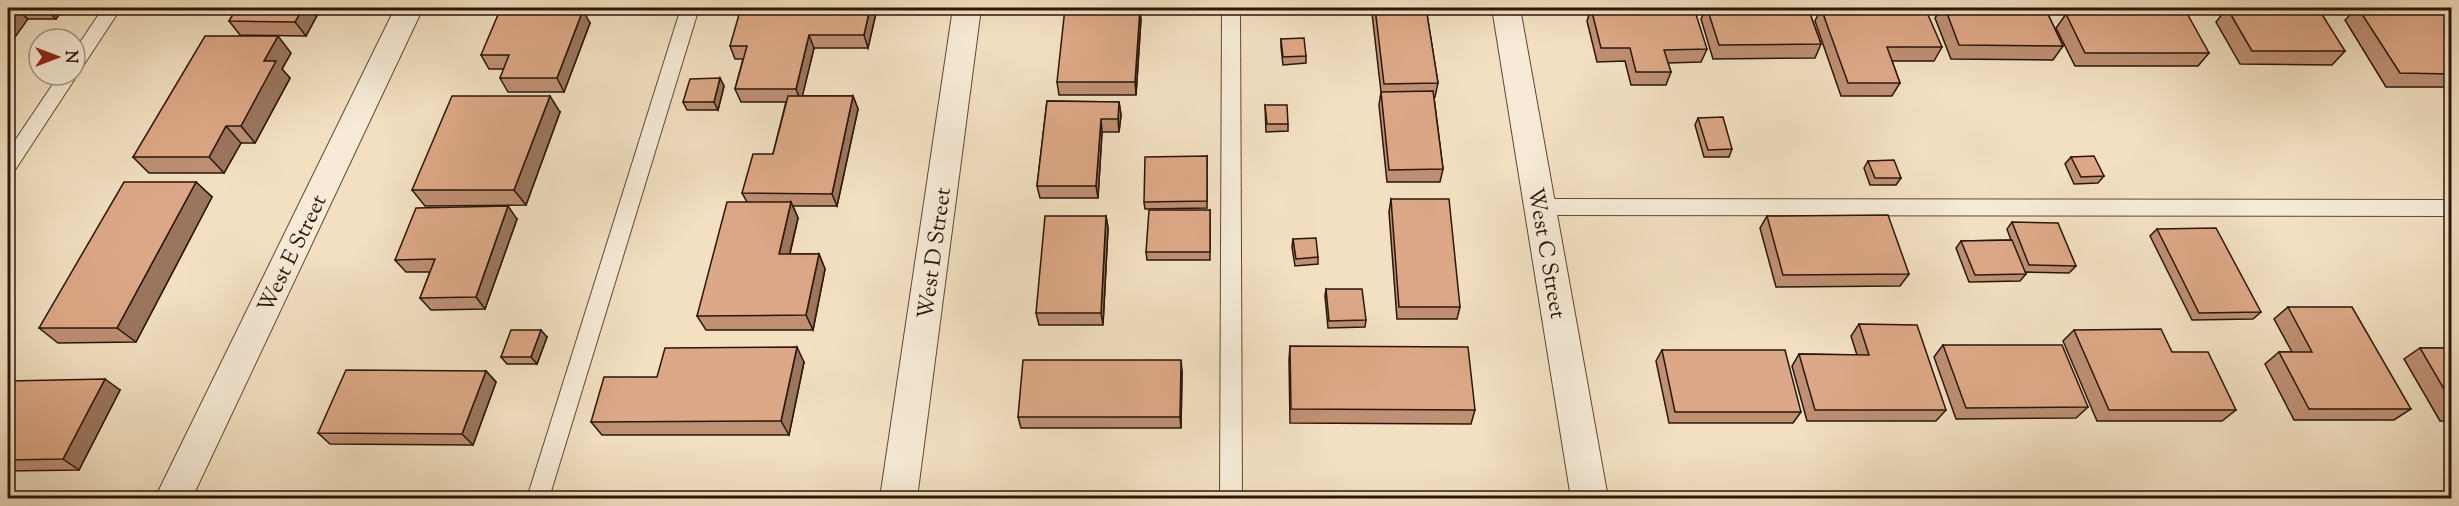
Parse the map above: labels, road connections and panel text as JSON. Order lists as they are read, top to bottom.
{
  "streets": {
    "street": ["West E Street", "West D Street", "West C Street"]
  },
  "north": "right"
}
